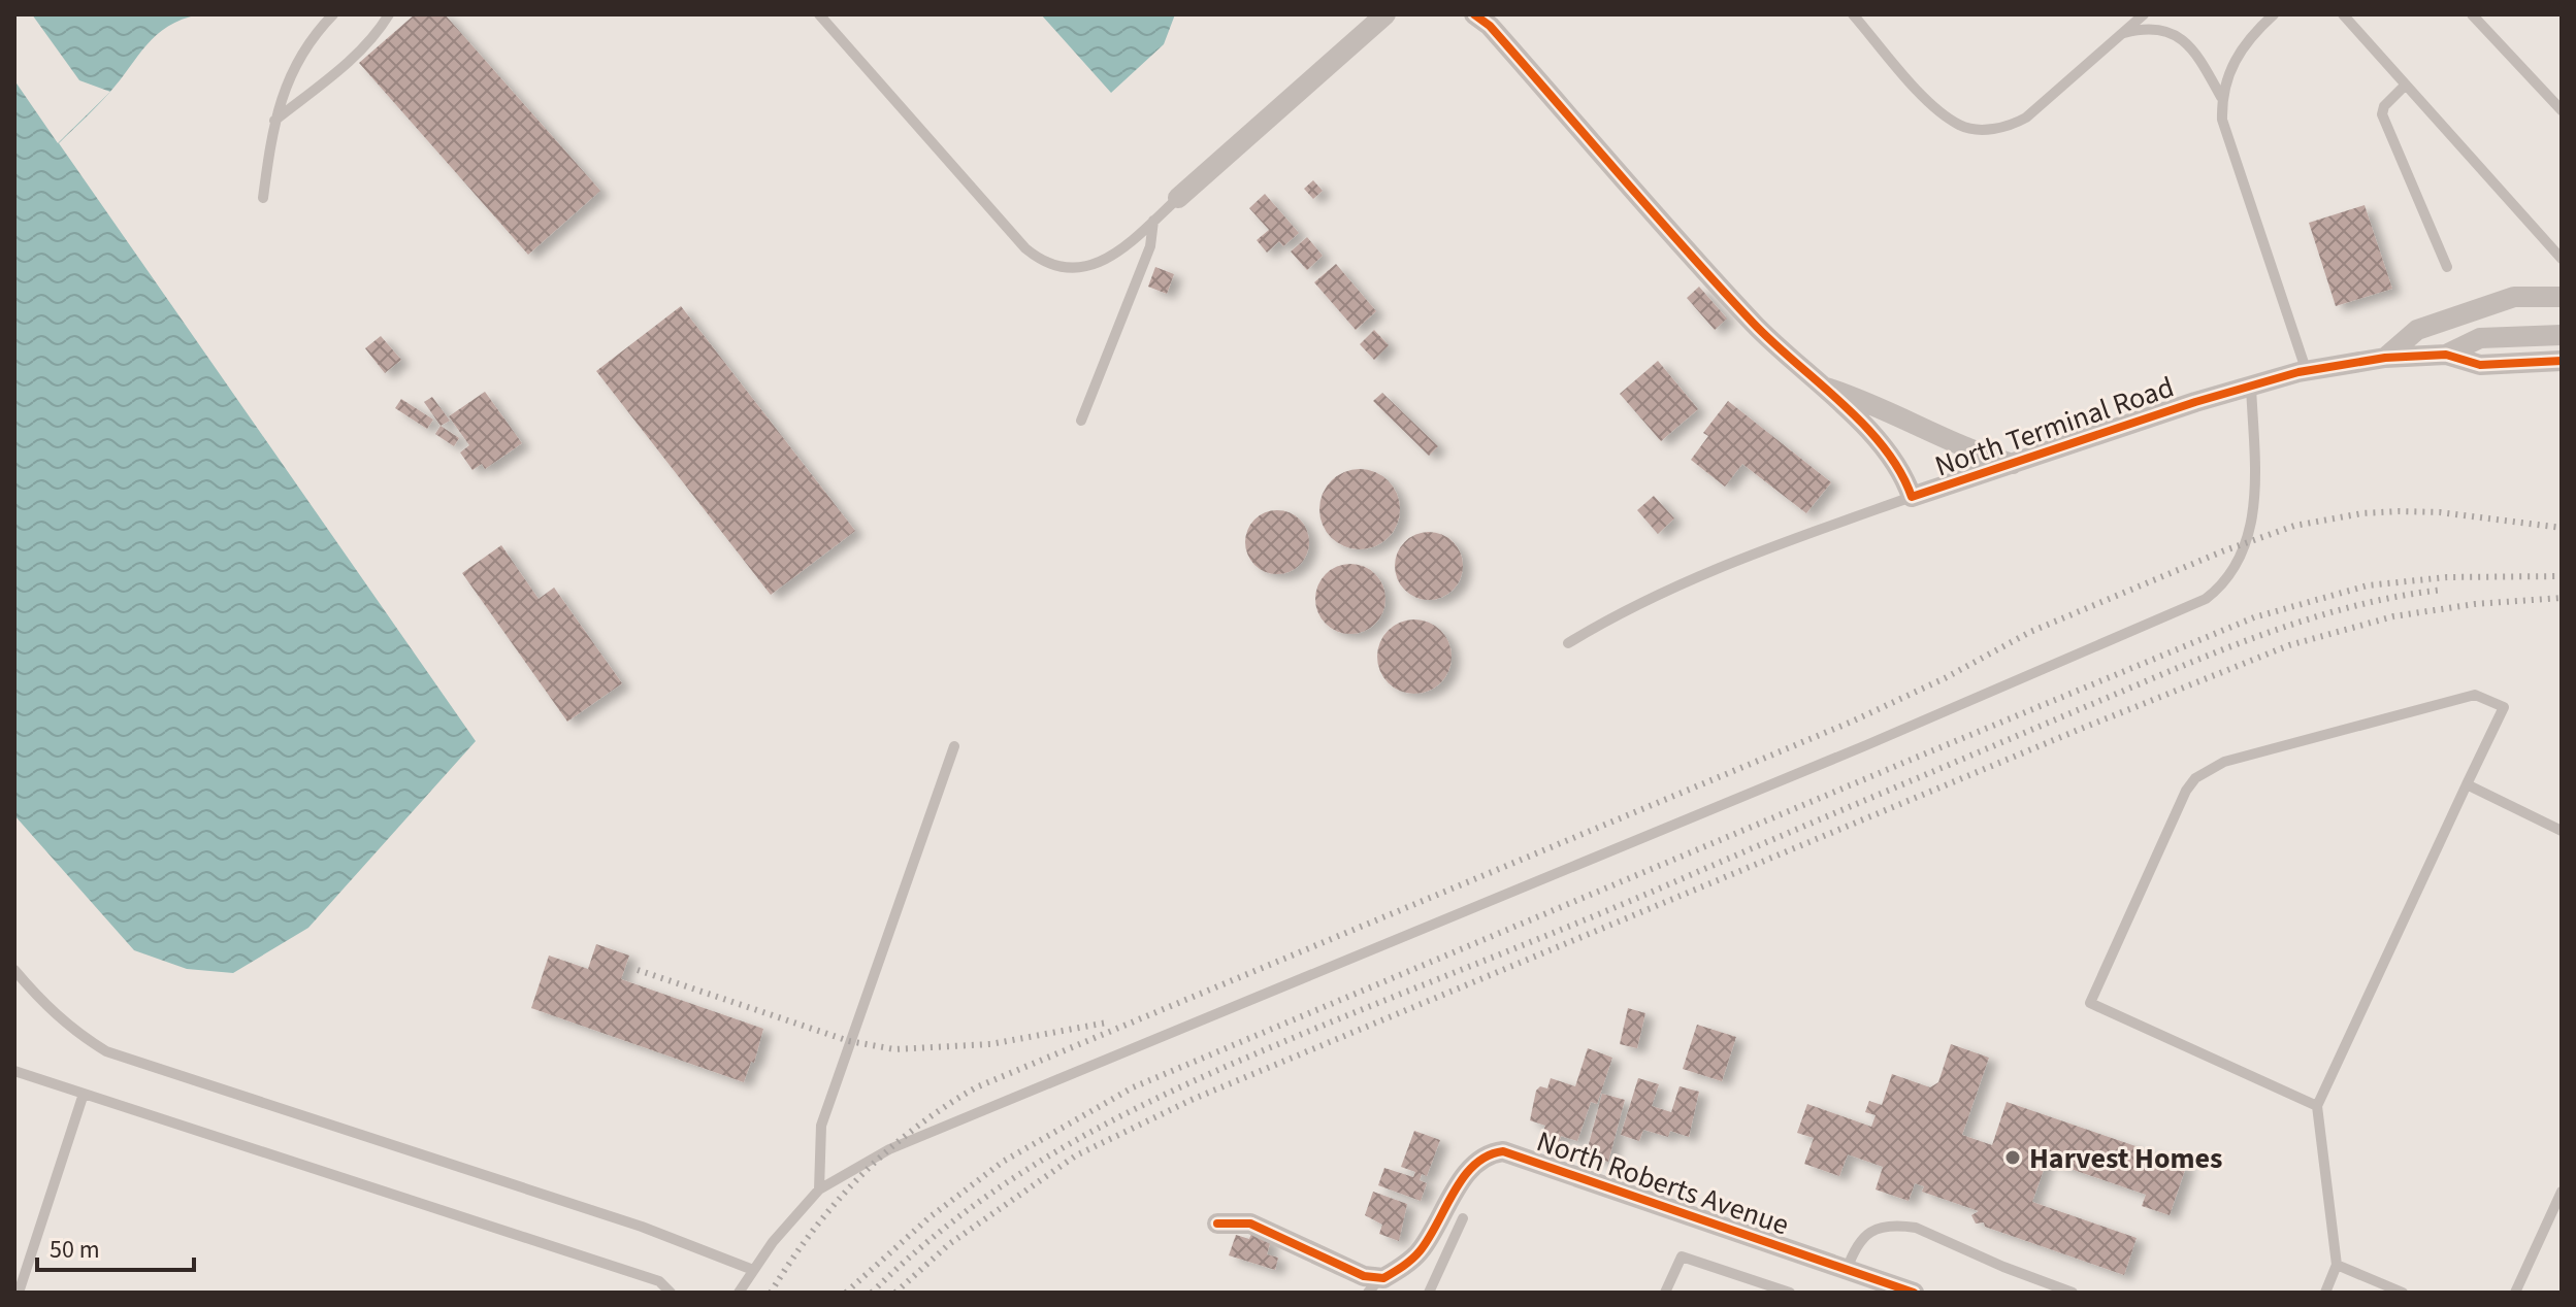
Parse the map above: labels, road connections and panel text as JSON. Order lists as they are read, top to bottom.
{
  "streets": {
    "street": ["North Terminal Road", "North Roberts Avenue"]
  },
  "places": ["Harvest Homes"],
  "scale_bar": "50 m"
}
